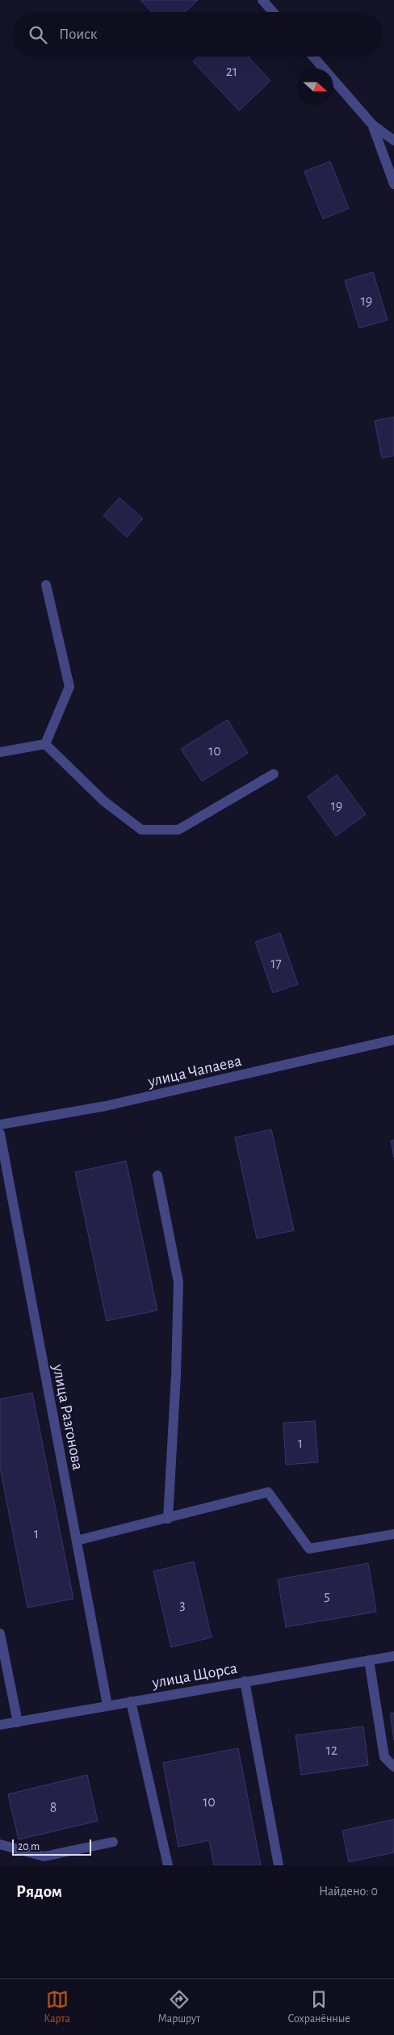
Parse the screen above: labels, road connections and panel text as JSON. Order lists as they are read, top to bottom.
{
  "streets": {
    "street": ["улица Чапаева", "улица Разгонова", "улица Щорса"]
  },
  "crossings": [
    ["улица Разгонова", "улица Щорса"]
  ],
  "house_numbers": [
    "21",
    "19",
    "10",
    "19",
    "17",
    "1",
    "1",
    "5",
    "3",
    "12",
    "10",
    "8"
  ],
  "scale_bar": "20 m",
  "north": "right",
  "page": {
    "search": "Поиск",
    "scale": "20 m",
    "heading": ["Рядом", "Найдено: 0"],
    "nav": ["Карта", "Маршрут", "Сохранённые"]
  }
}
